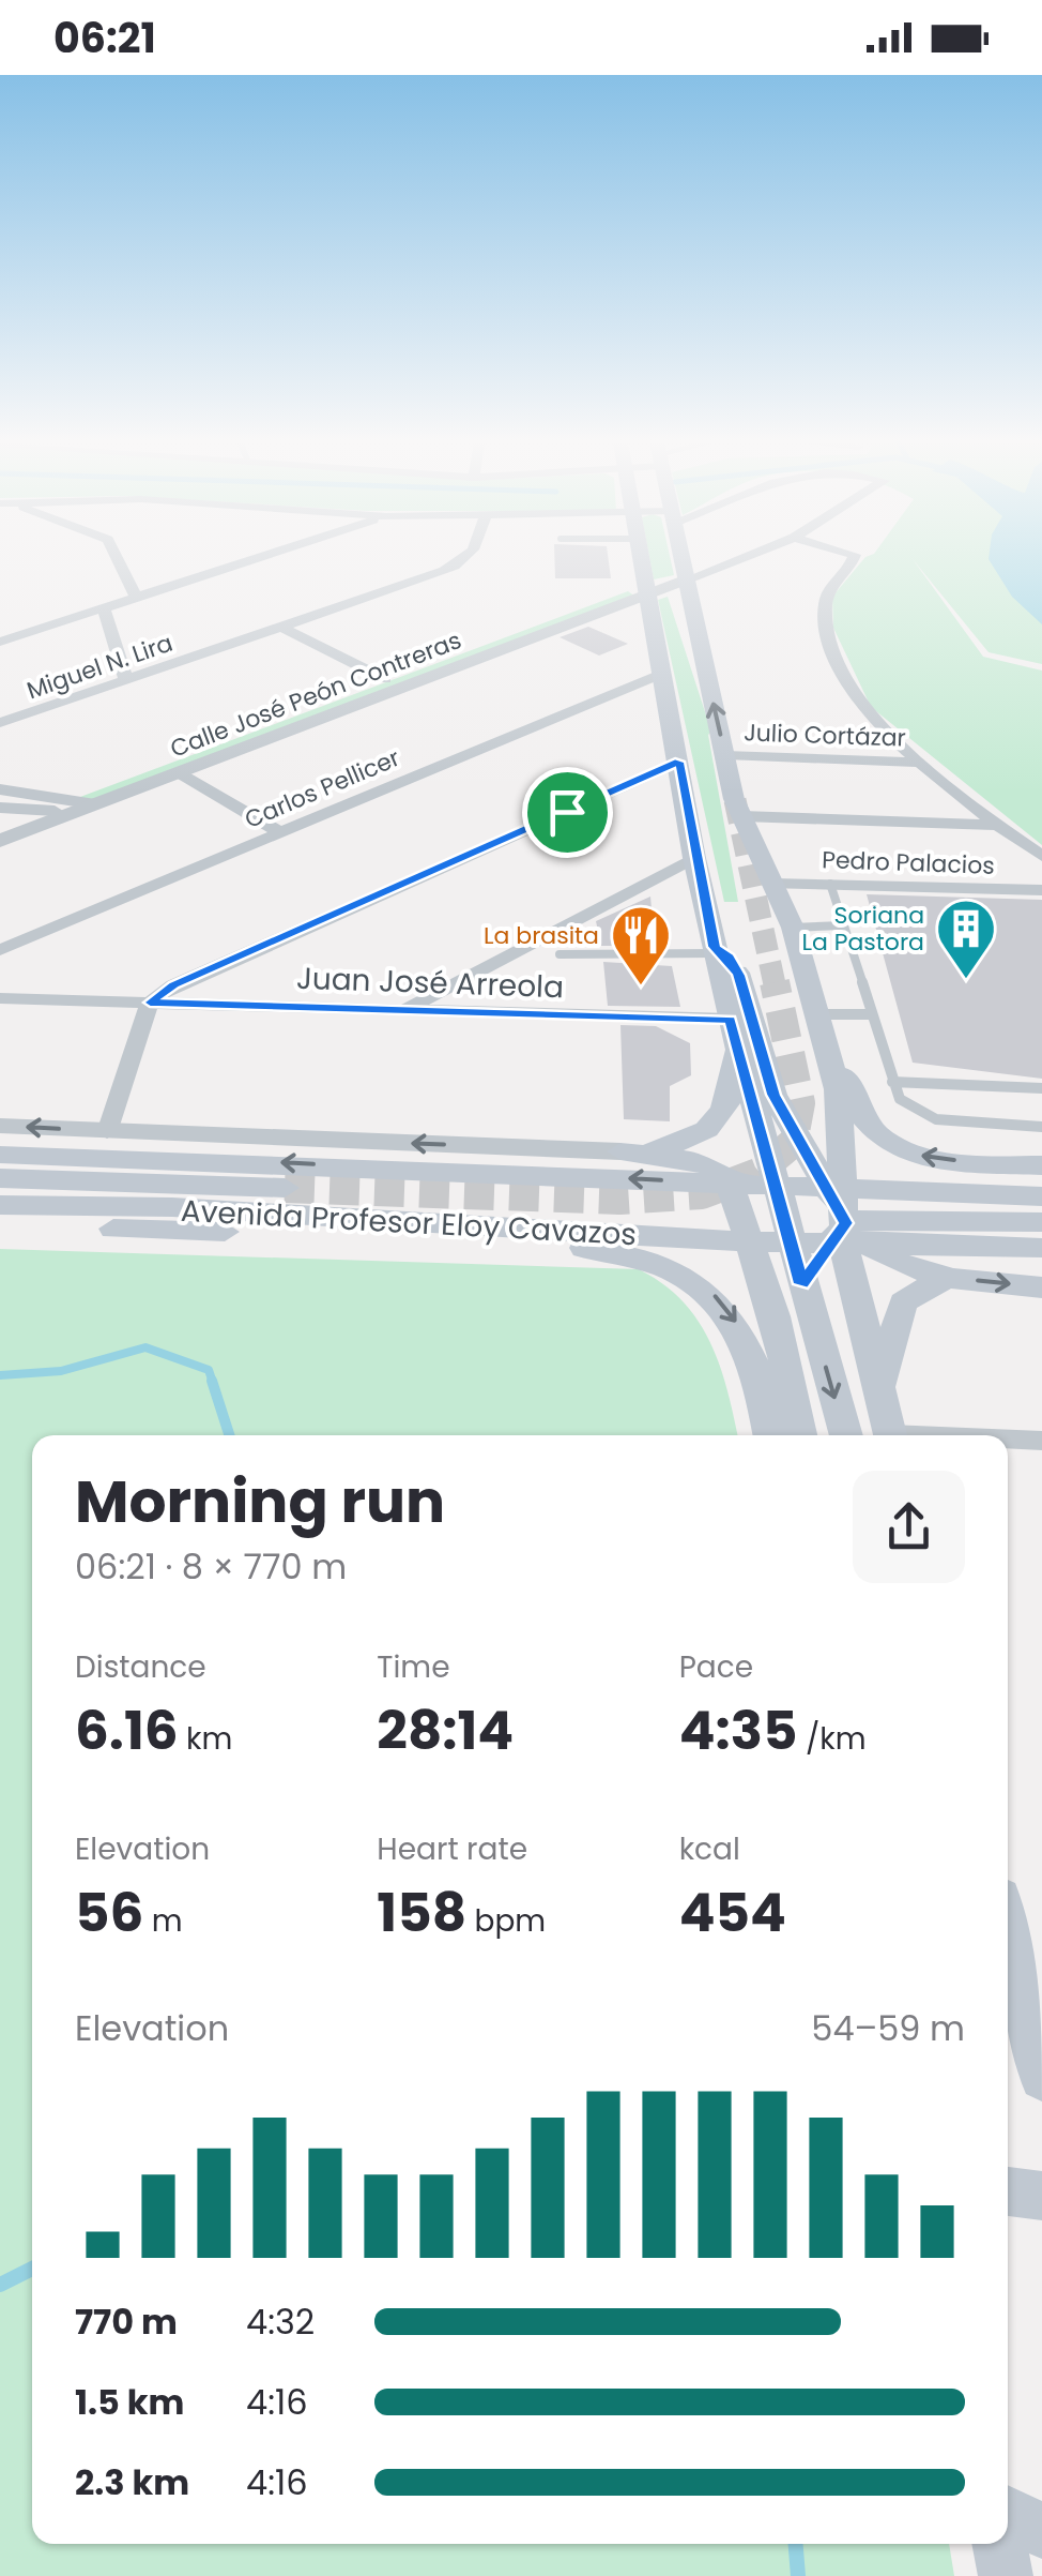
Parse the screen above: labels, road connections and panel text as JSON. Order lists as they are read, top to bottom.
{
  "streets": {
    "main road": ["Avenida Profesor Eloy Cavazos"],
    "street": [
      "Miguel N. Lira",
      "Calle José Peón Contreras",
      "Julio Cortázar",
      "Carlos Pellicer",
      "Pedro Palacios",
      "Juan José Arreola"
    ]
  },
  "places": {
    "building": ["Soriana La Pastora"],
    "restaurant": ["La brasita"]
  },
  "page": {
    "status": "06:21",
    "heading": ["Morning run", "06:21 · 8 × 770 m"],
    "stats": [
      ["Distance", "6.16 km"],
      ["Time", "28:14"],
      ["Pace", "4:35 /km"],
      ["Elevation", "56 m"],
      ["Heart rate", "158 bpm"],
      ["kcal", "454"]
    ],
    "chart": ["Elevation", "54–59 m"],
    "list": [
      {
        "name": "770 m",
        "note": "4:32"
      },
      {
        "name": "1.5 km",
        "note": "4:16"
      },
      {
        "name": "2.3 km",
        "note": "4:16"
      }
    ]
  }
}
